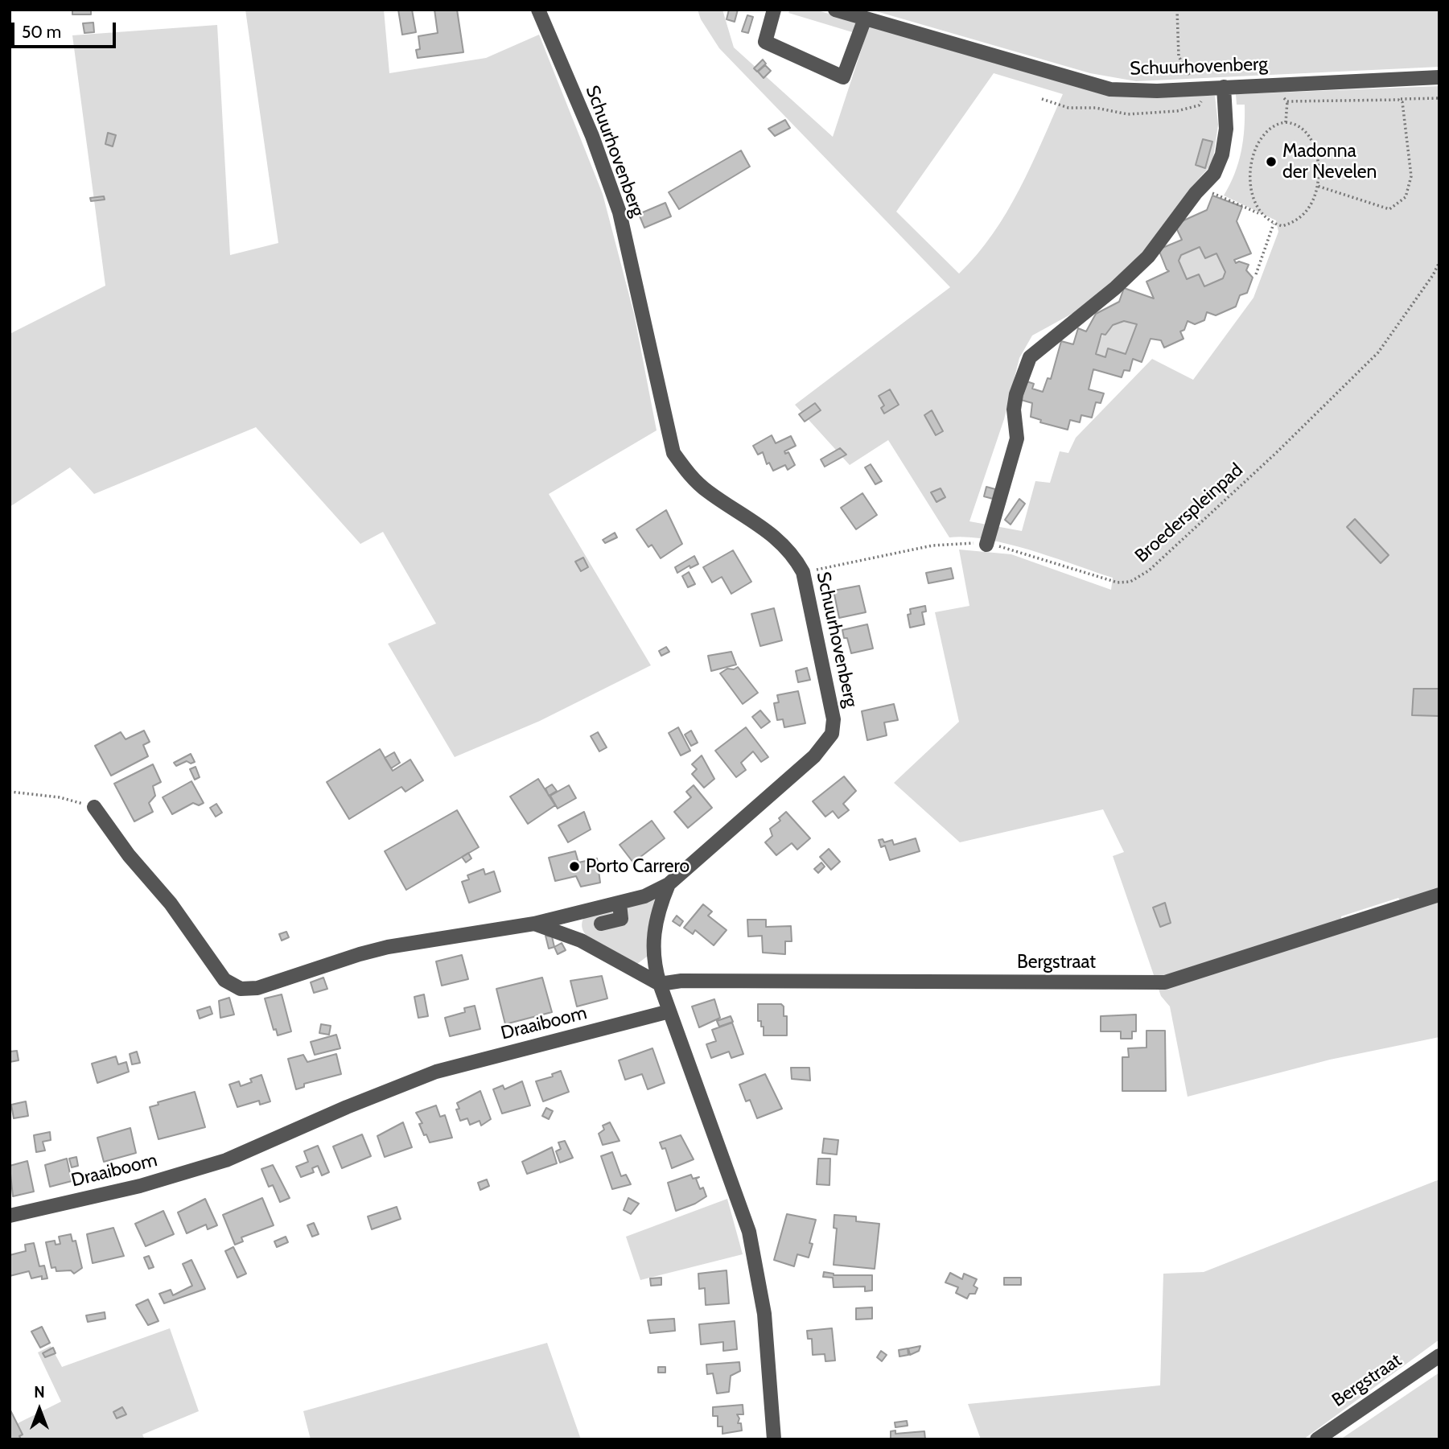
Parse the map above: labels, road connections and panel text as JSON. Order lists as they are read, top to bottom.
{
  "streets": {
    "street": ["Schuurhovenberg", "Bergstraat", "Draaiboom"],
    "path": ["Broederspleinpad"]
  },
  "crossings": [
    ["Schuurhovenberg", "Broederspleinpad"],
    ["Schuurhovenberg", "Bergstraat"],
    ["Schuurhovenberg", "Draaiboom"]
  ],
  "places": ["Madonna der Nevelen", "Porto Carrero"],
  "scale_bar": "50 m",
  "north": "top"
}
